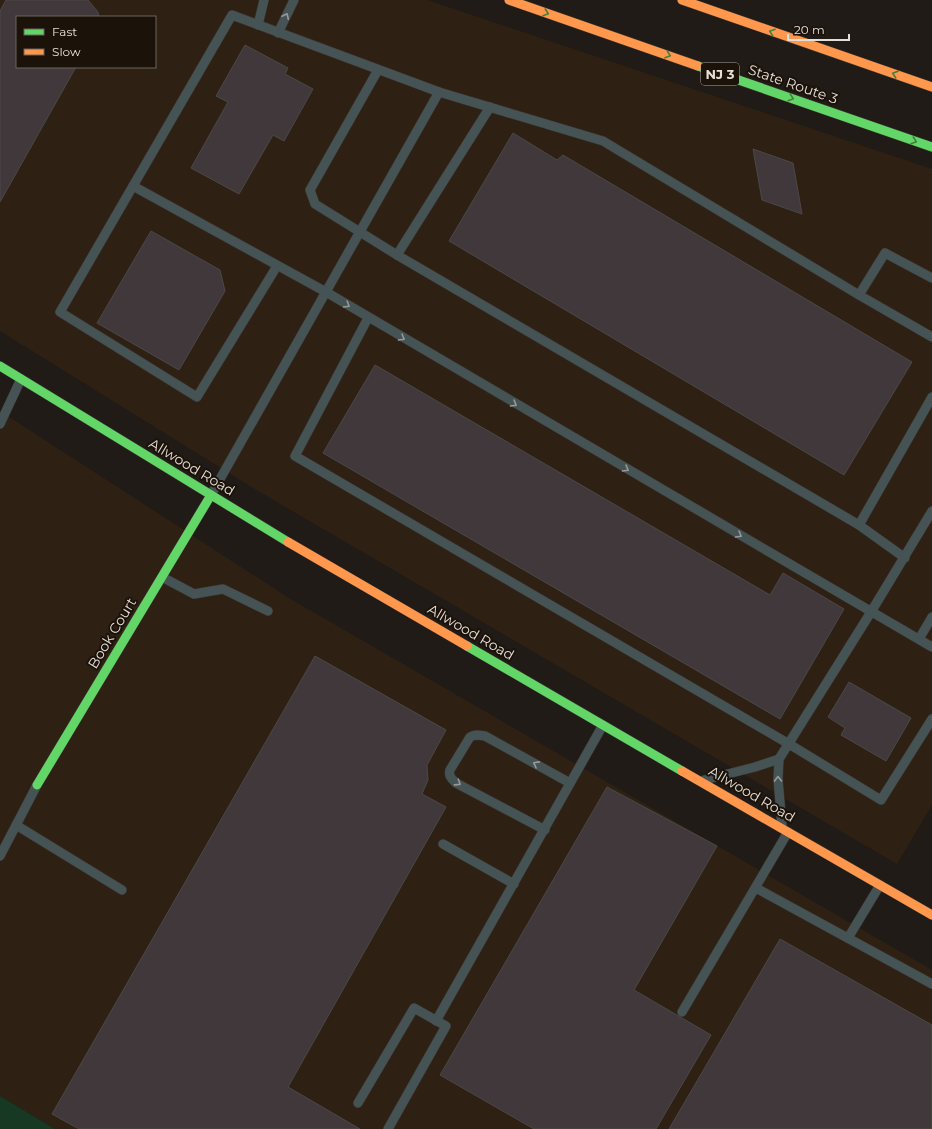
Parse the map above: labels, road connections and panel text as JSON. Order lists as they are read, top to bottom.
{
  "streets": {
    "main road": [
      "NJ 3",
      "State Route 3",
      "Allwood Road",
      "Book Court"
    ]
  },
  "crossings": [
    ["Allwood Road", "Book Court"]
  ],
  "legend": ["Fast", "Slow"],
  "scale_bar": "20 m"
}
